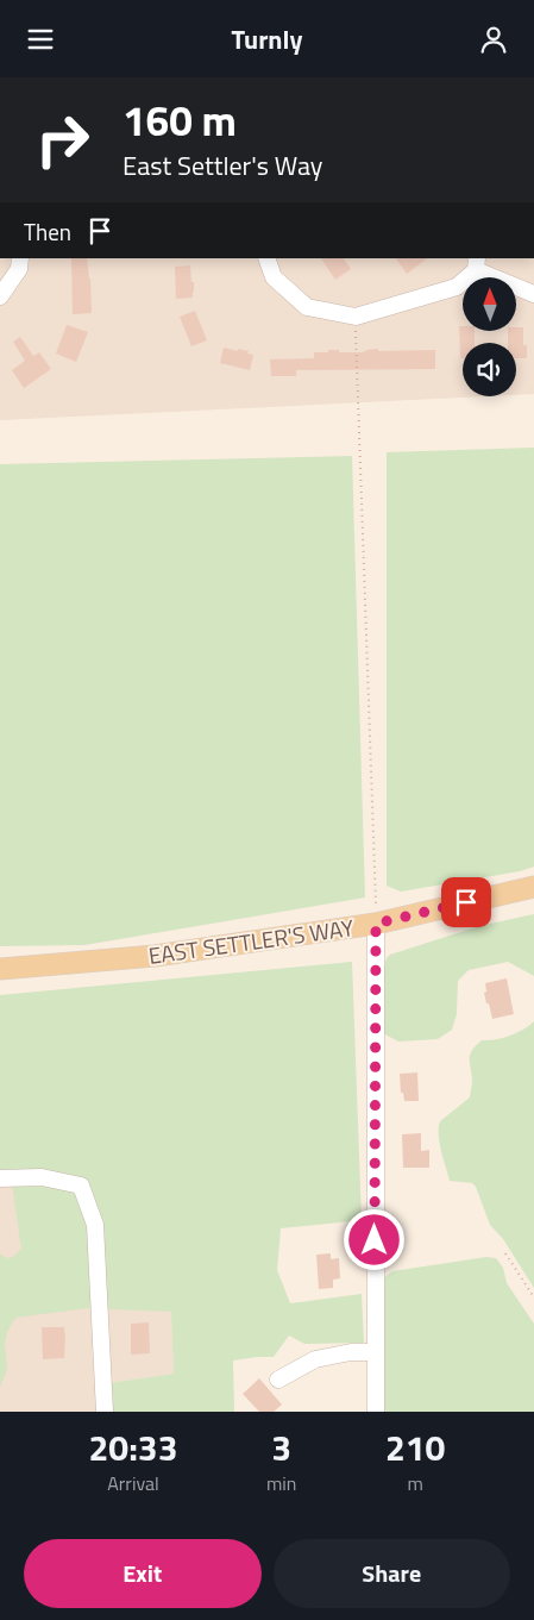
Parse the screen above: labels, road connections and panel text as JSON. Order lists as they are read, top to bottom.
{
  "streets": {
    "main road": ["EAST SETTLER'S WAY"]
  },
  "north": "top",
  "page": {
    "header": "Turnly",
    "turn": ["160 m", "East Settler's Way"],
    "then": "Then",
    "eta": [
      "20:33",
      "Arrival",
      "3",
      "min",
      "210",
      "m"
    ],
    "buttons": ["Exit", "Share"]
  }
}
